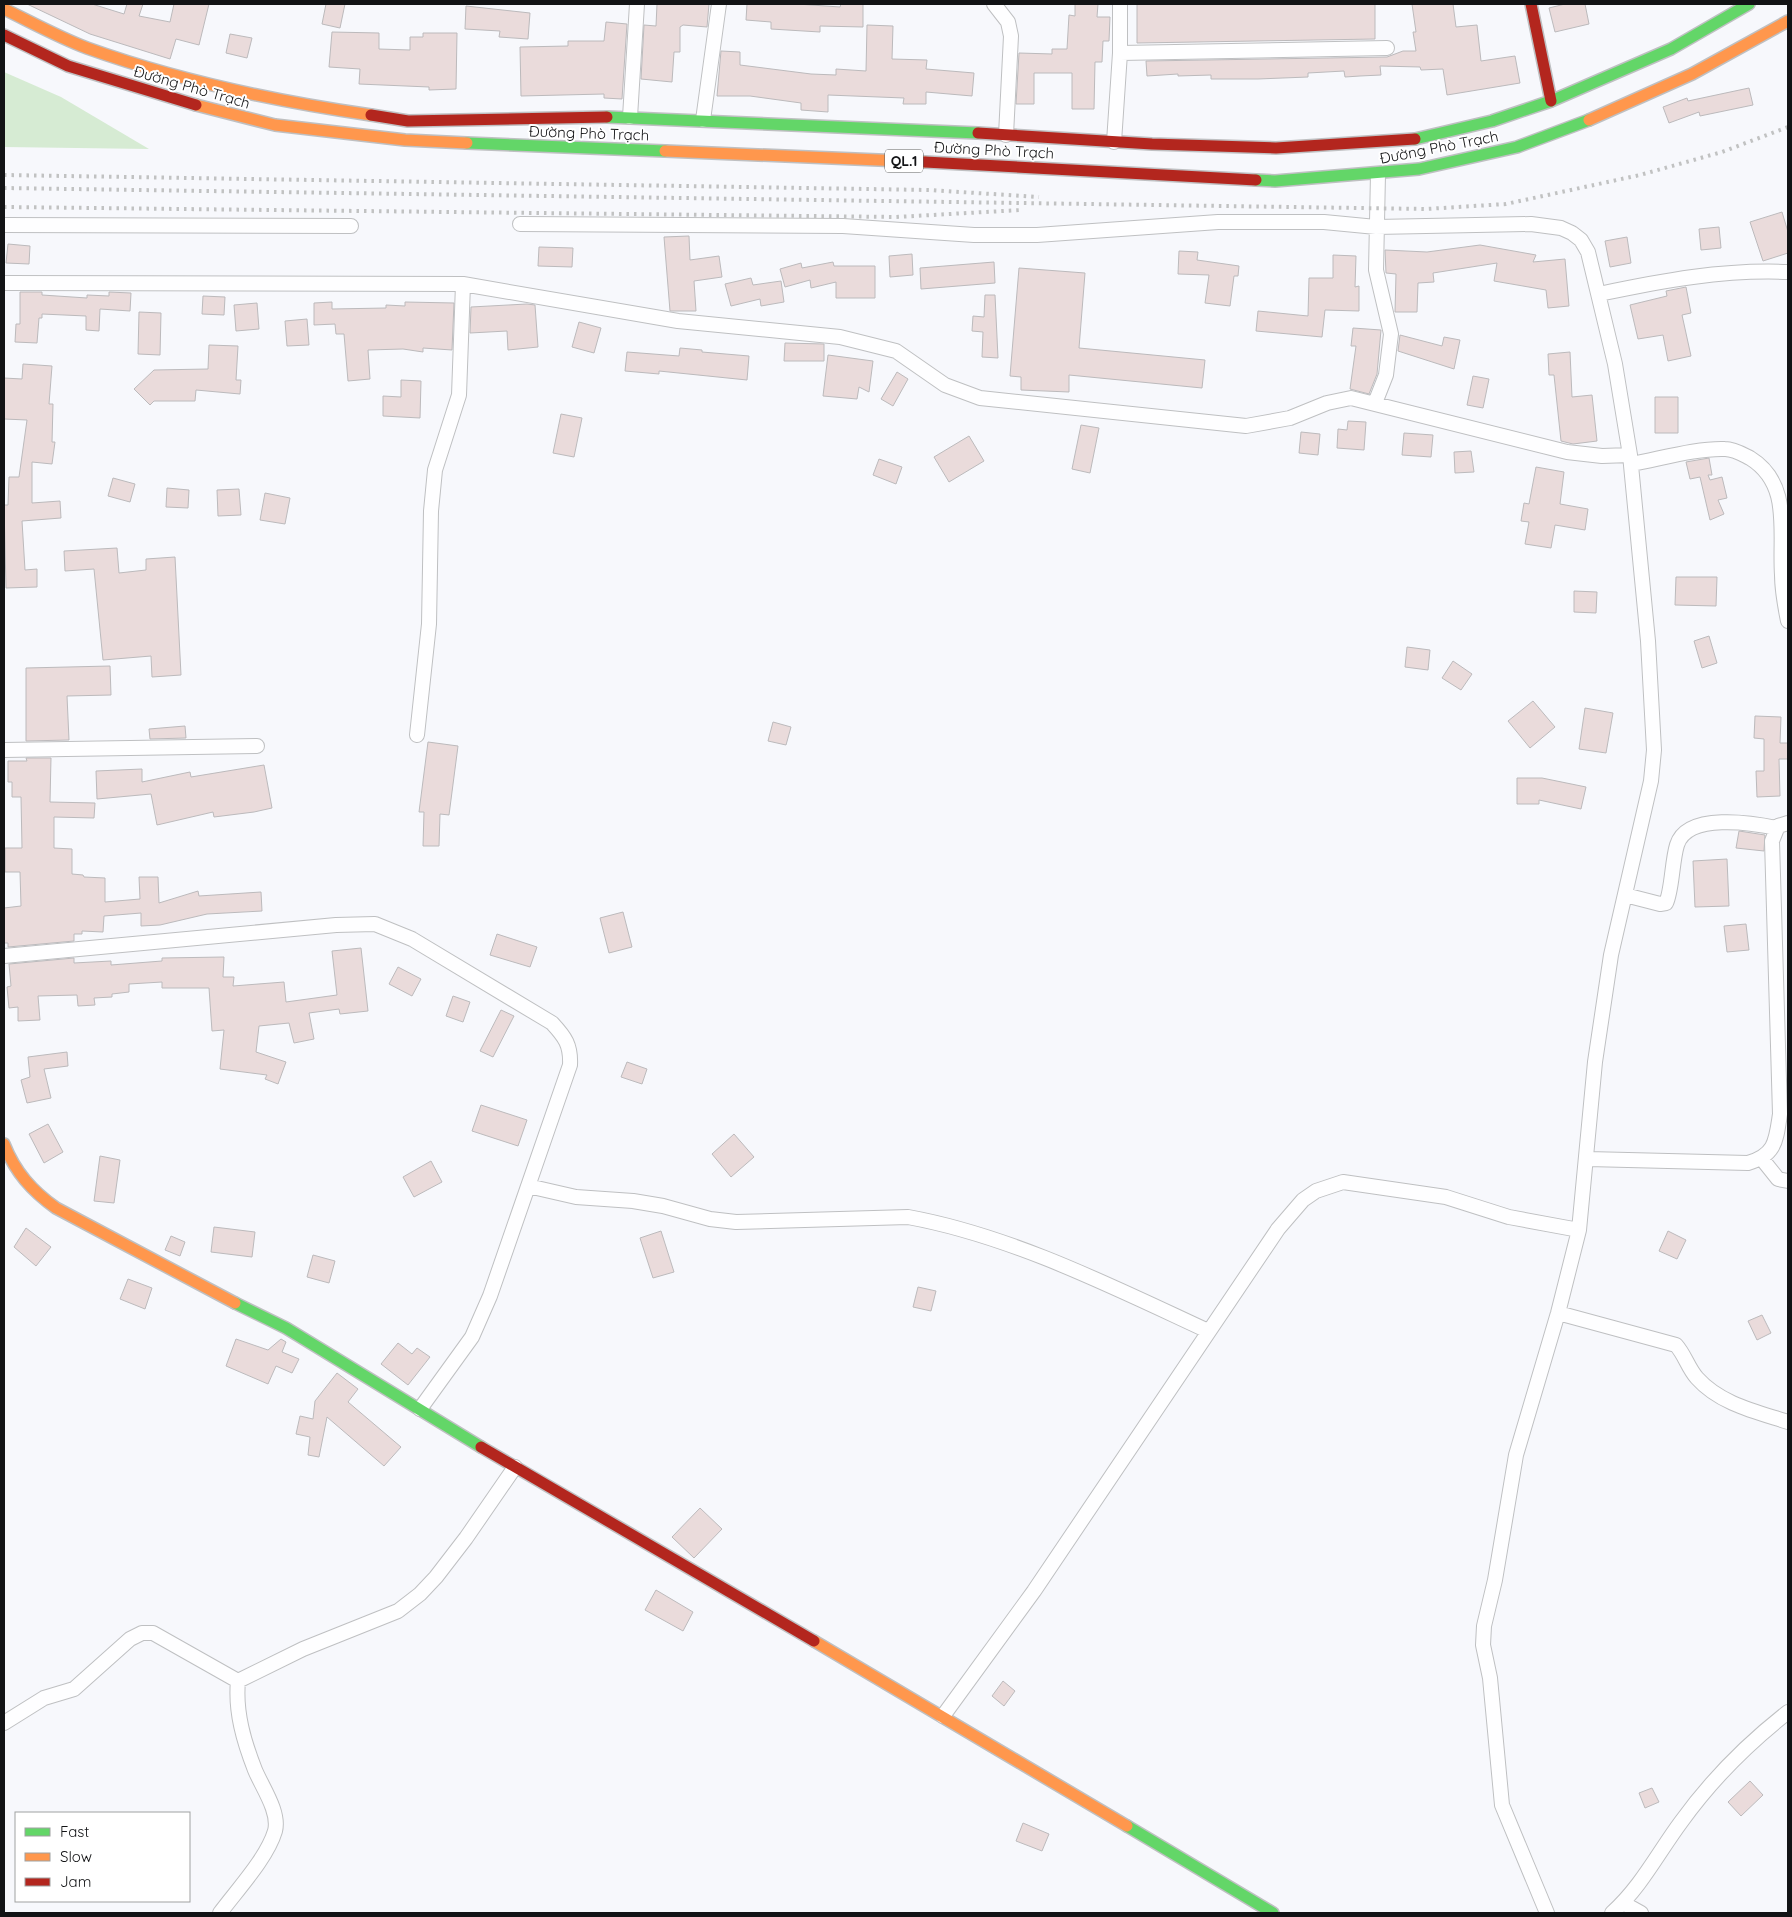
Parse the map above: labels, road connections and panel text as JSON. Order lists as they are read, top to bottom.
{
  "streets": {
    "main road": ["Đường Phò Trạch", "QL.1"]
  },
  "legend": ["Fast", "Slow", "Jam"]
}
